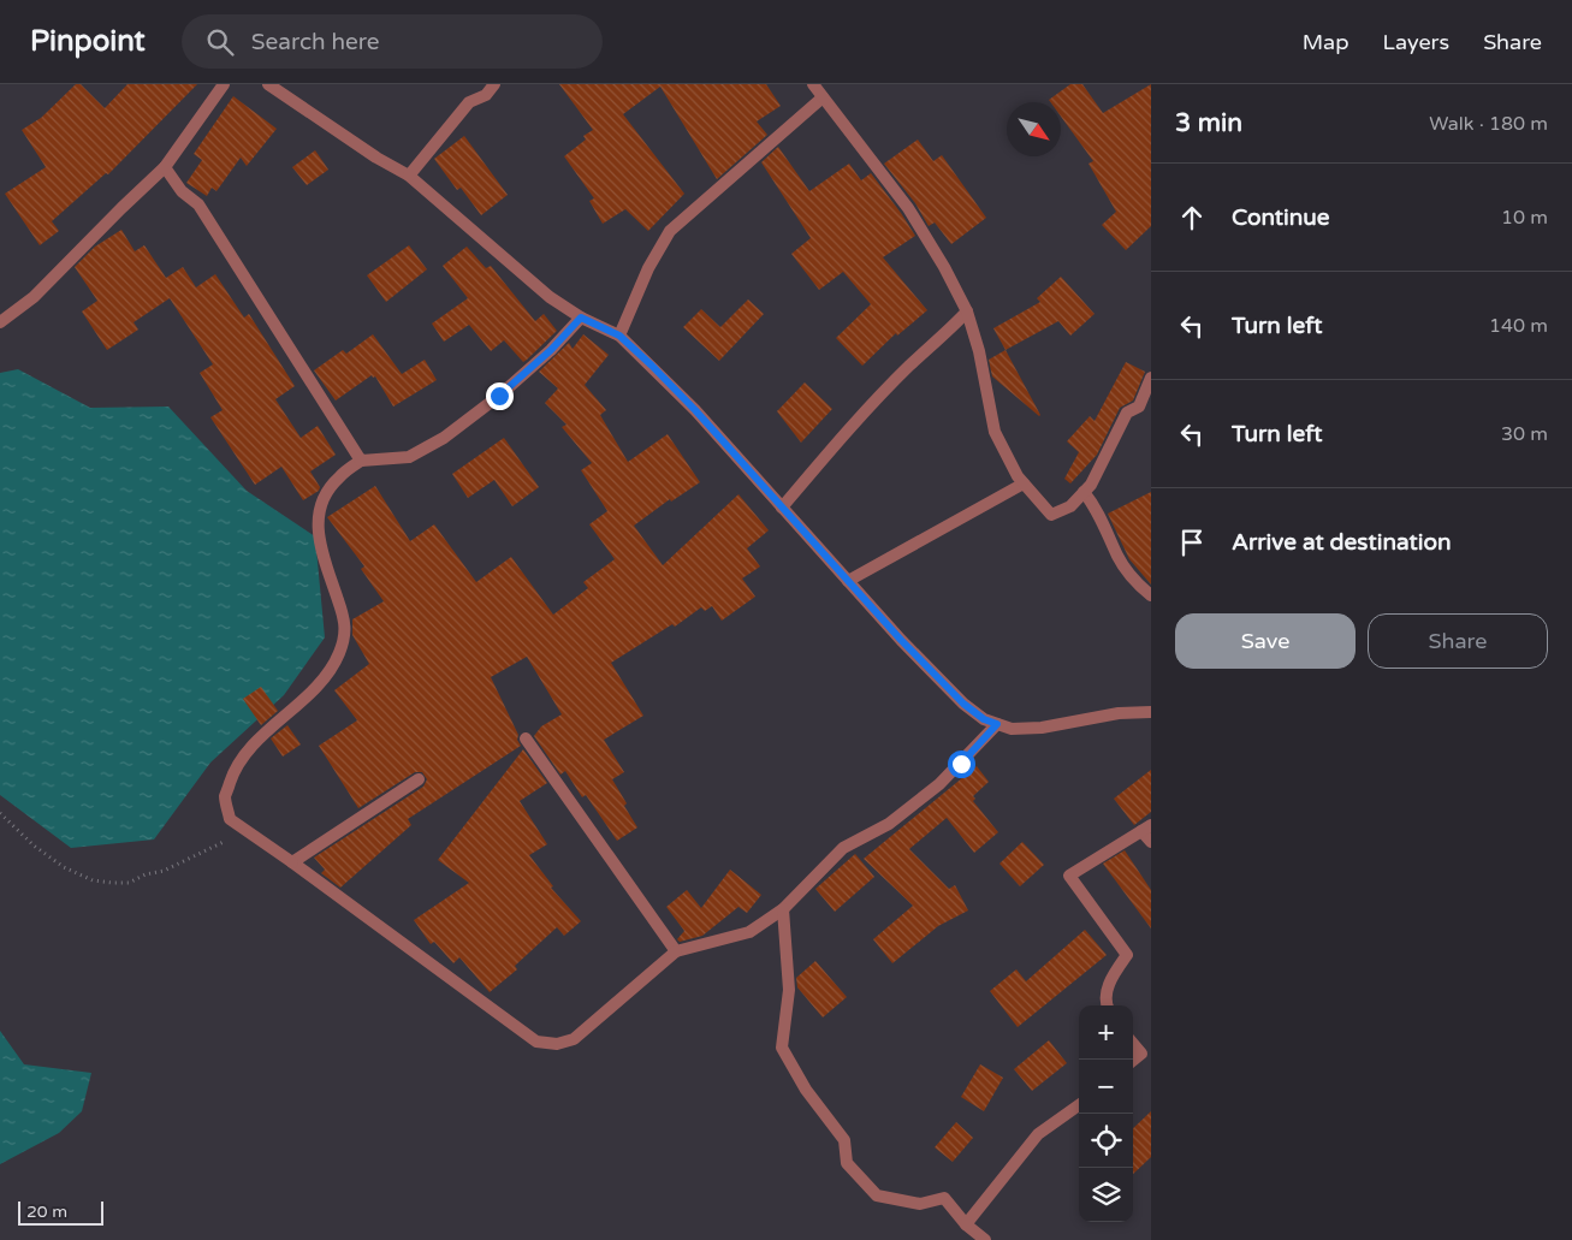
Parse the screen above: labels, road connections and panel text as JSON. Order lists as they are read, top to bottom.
{
  "scale_bar": "20 m",
  "north": "bottom right",
  "page": {
    "header": "Pinpoint",
    "search": "Search here",
    "nav": ["Map", "Layers", "Share"],
    "heading": ["3 min", "Walk · 180 m"],
    "list": [
      ["Continue", "10 m"],
      ["Turn left", "140 m"],
      ["Turn left", "30 m"],
      "Arrive at destination"
    ],
    "buttons": ["Save", "Share"],
    "map_buttons": ["+", "−"],
    "scale": "20 m"
  }
}
